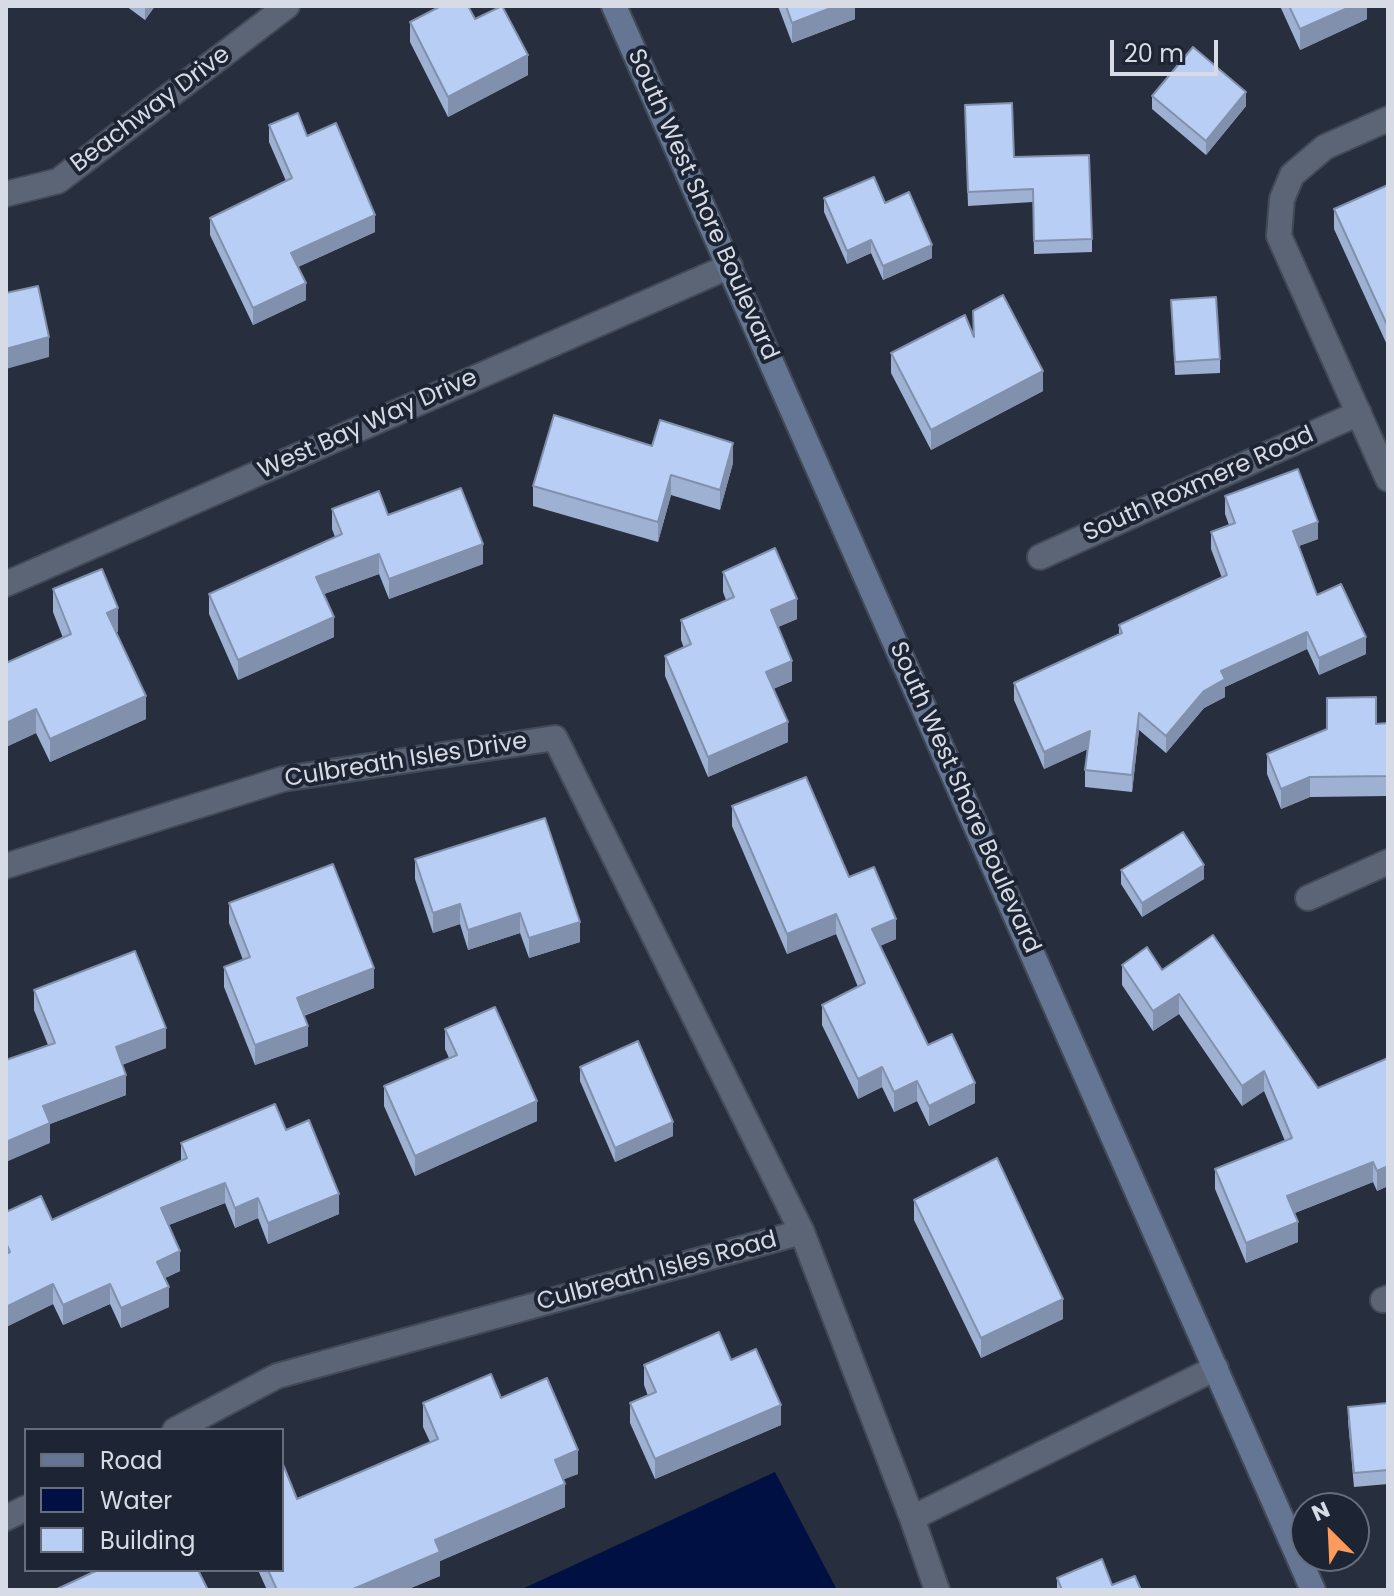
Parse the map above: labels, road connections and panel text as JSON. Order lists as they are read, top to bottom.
{
  "streets": {
    "street": [
      "Beachway Drive",
      "South West Shore Boulevard",
      "West Bay Way Drive",
      "South Roxmere Road",
      "Culbreath Isles Drive",
      "Culbreath Isles Road"
    ]
  },
  "crossings": [
    ["South West Shore Boulevard", "West Bay Way Drive"],
    ["Culbreath Isles Drive", "Culbreath Isles Road"]
  ],
  "legend": ["Road", "Water", "Building"],
  "scale_bar": "20 m",
  "north": "top left"
}
